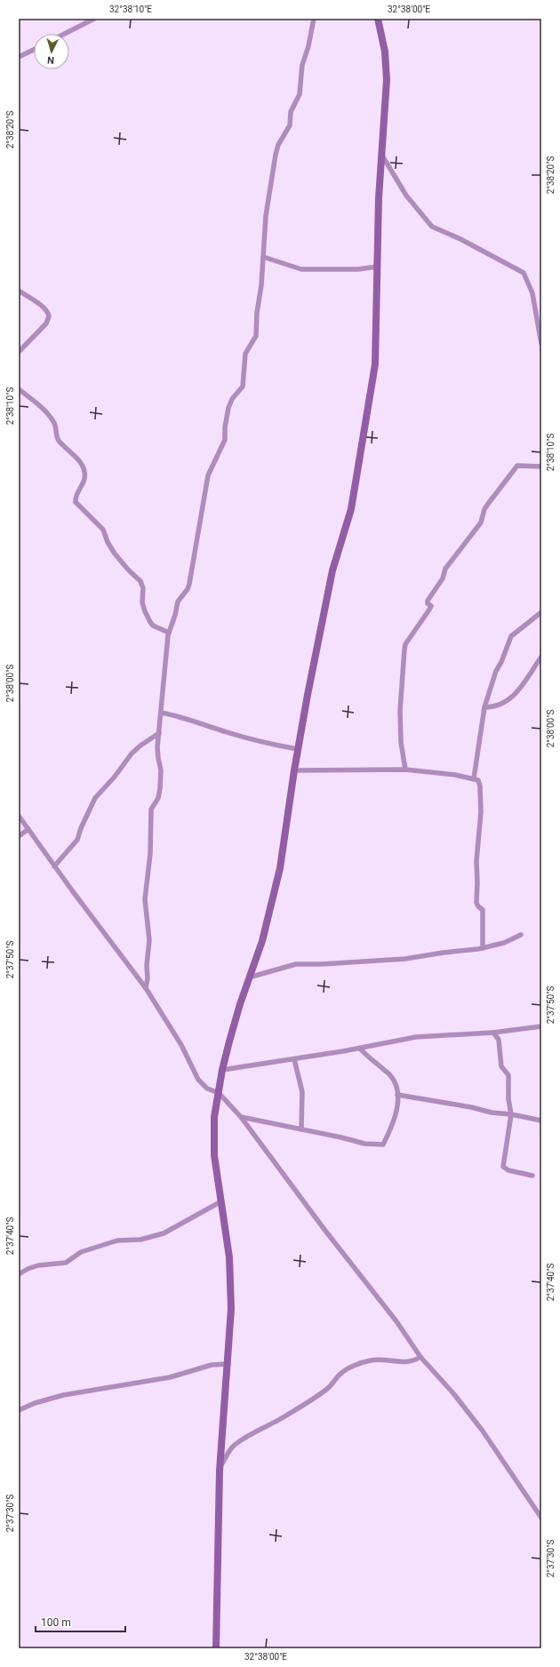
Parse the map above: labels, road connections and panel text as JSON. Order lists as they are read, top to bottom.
{
  "scale_bar": "100 m",
  "north": "bottom",
  "coordinates": [
    "32°38'10\"E",
    "32°38'00\"E",
    "2°38'20\"S",
    "2°38'10\"S",
    "2°38'00\"S",
    "2°37'50\"S",
    "2°37'40\"S",
    "2°37'30\"S"
  ]
}
